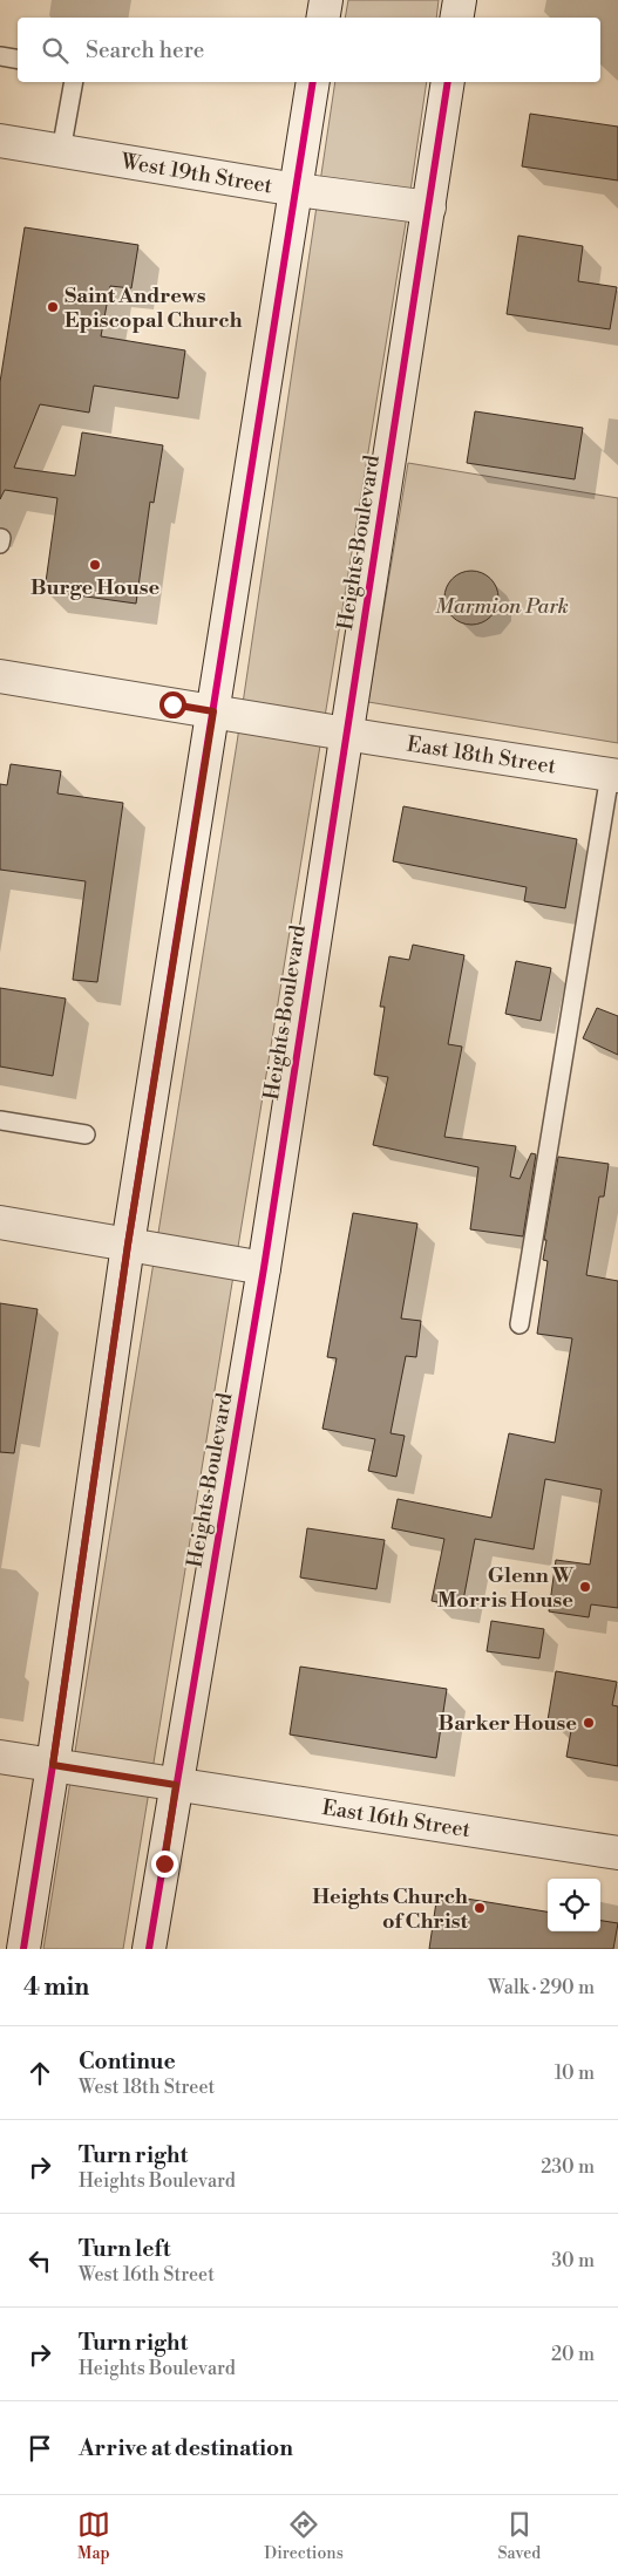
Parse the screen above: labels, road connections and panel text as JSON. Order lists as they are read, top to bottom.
{
  "streets": {
    "main road": [
      "West 19th Street",
      "Heights Boulevard",
      "East 18th Street",
      "East 16th Street"
    ]
  },
  "crossings": [
    ["West 19th Street", "Heights Boulevard"],
    ["Heights Boulevard", "East 18th Street"],
    ["Heights Boulevard", "East 16th Street"]
  ],
  "parks": ["Marmion Park"],
  "places": [
    "Saint Andrews Episcopal Church",
    "Burge House",
    "Glenn W Morris House",
    "Barker House",
    "Heights Church of Christ"
  ],
  "page": {
    "search": "Search here",
    "heading": ["4 min", "Walk · 290 m"],
    "list": [
      ["Continue", "West 18th Street", "10 m"],
      ["Turn right", "Heights Boulevard", "230 m"],
      ["Turn left", "West 16th Street", "30 m"],
      ["Turn right", "Heights Boulevard", "20 m"],
      "Arrive at destination"
    ],
    "nav": ["Map", "Directions", "Saved"]
  }
}
